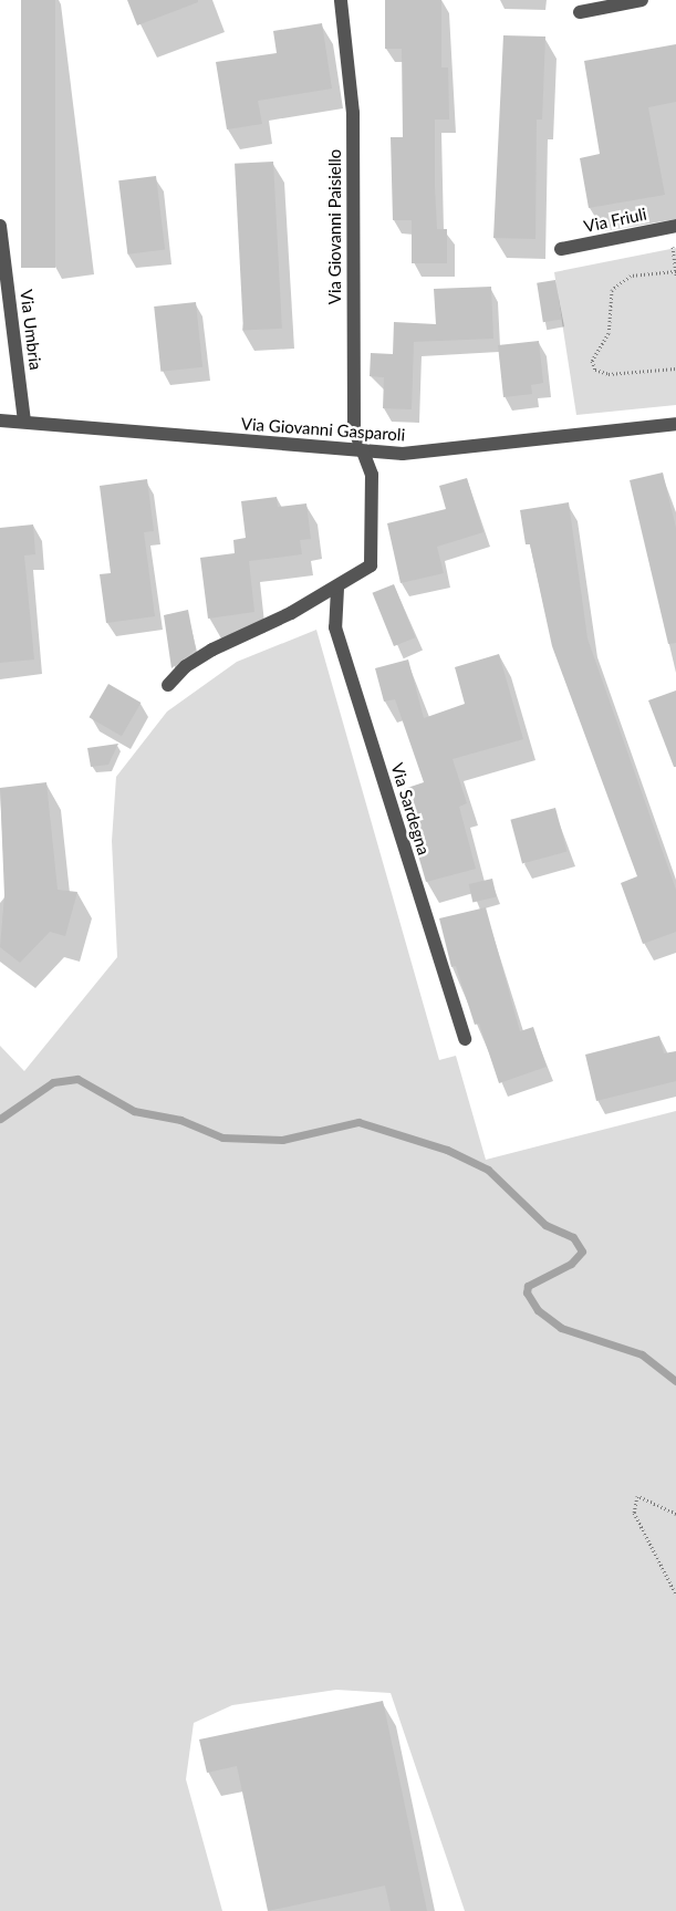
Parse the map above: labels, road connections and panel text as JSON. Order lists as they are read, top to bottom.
{
  "streets": {
    "street": [
      "Via Friuli",
      "Via Giovanni Paisiello",
      "Via Umbria",
      "Via Giovanni Gasparoli",
      "Via Sardegna"
    ]
  },
  "crossings": [
    ["Via Giovanni Paisiello", "Via Giovanni Gasparoli"],
    ["Via Umbria", "Via Giovanni Gasparoli"]
  ]
}
